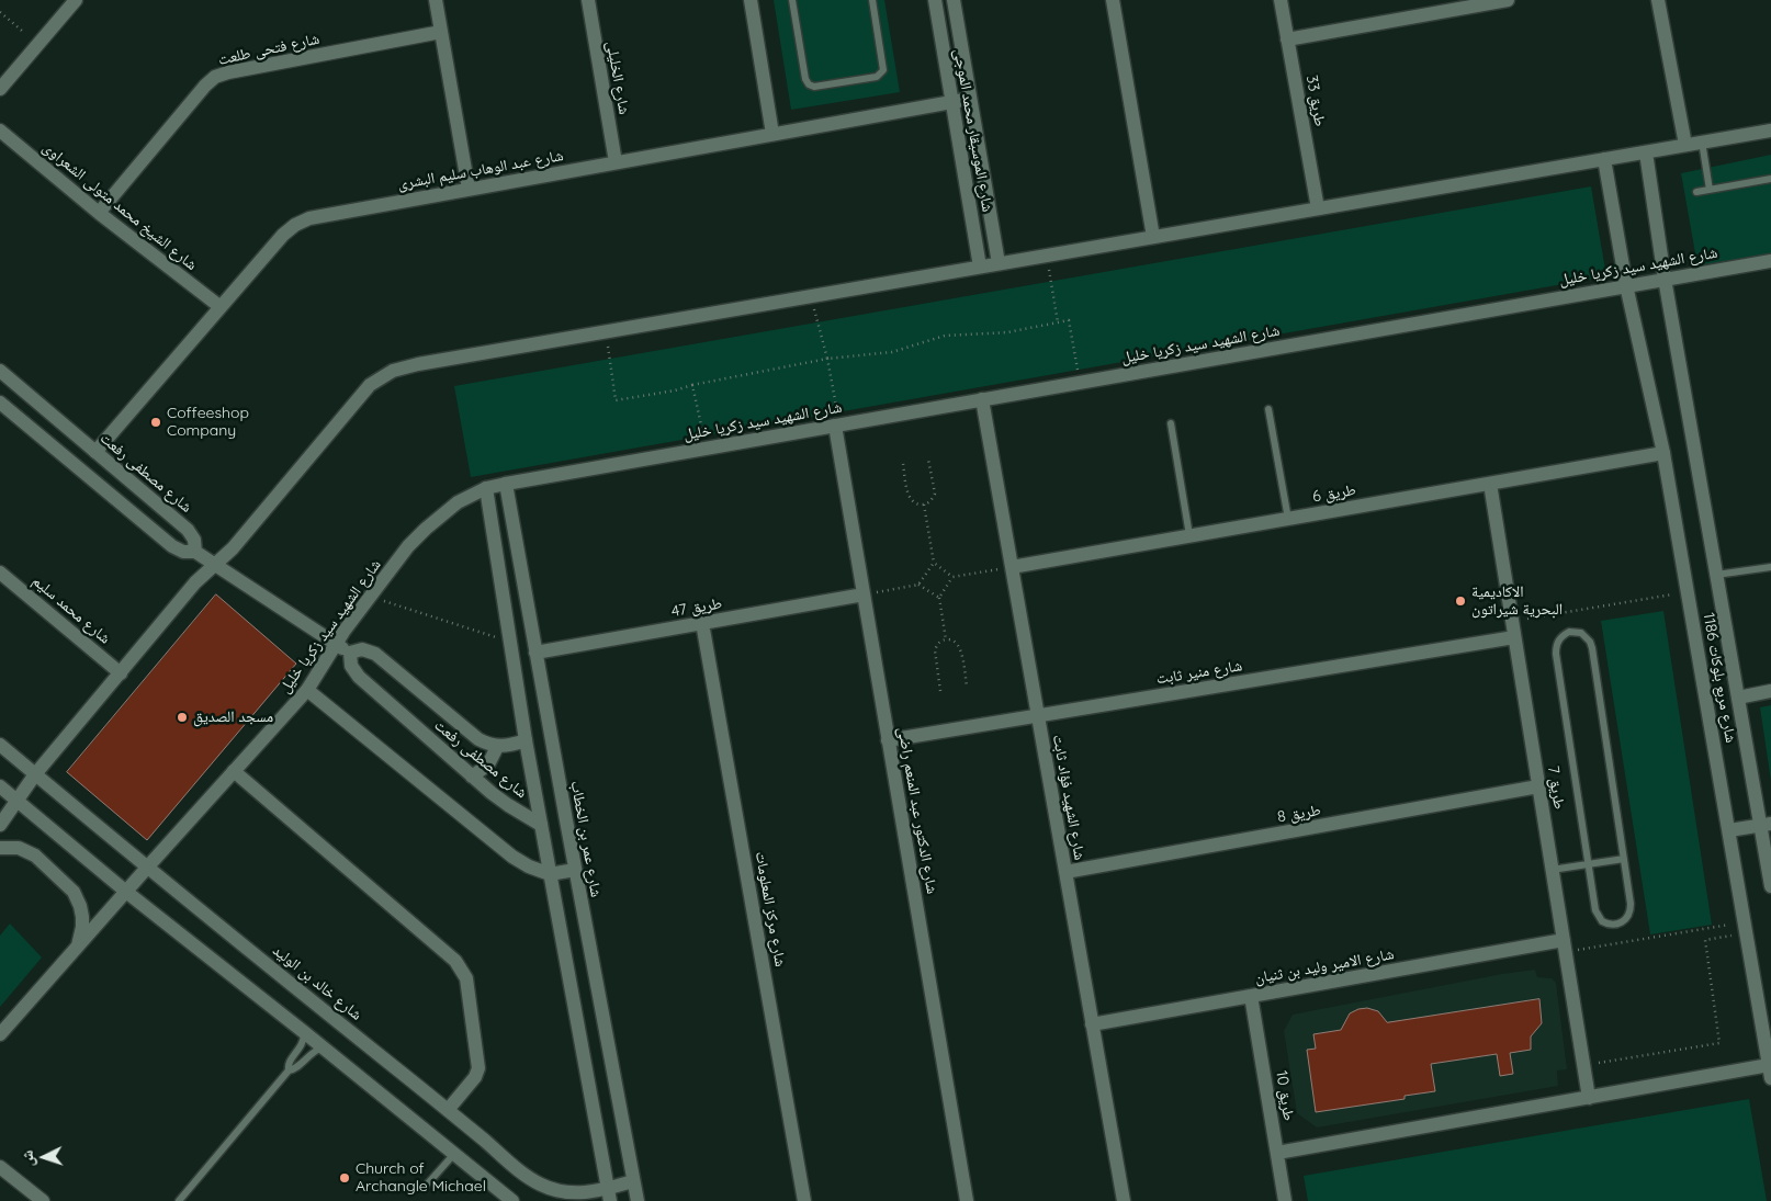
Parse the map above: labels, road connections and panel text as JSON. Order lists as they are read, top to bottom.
{
  "streets": {
    "street": [
      "شارع فتحى طلعت",
      "شارع الخليلى",
      "طريق 33",
      "شارع الموسيقار محمد الموجى",
      "شارع عبد الوهاب سليم البشرى",
      "شارع الشيخ محمد متولى الشعراوى",
      "شارع الشهيد سيد زكريا خليل",
      "شارع مصطفى رفعت",
      "طريق 6",
      "طريق 47",
      "شارع محمد سليم",
      "شارع منير ثابت",
      "شارع مربع بلوكات 1186",
      "طريق 7",
      "شارع الشهيد فؤاد ثابت",
      "شارع الدكتور عبد المنعم راضى",
      "طريق 8",
      "شارع عمر بن الخطاب",
      "شارع مركز المعلومات",
      "شارع الامير وليد بن ثنيان",
      "شارع خالد بن الوليد",
      "طريق 10"
    ]
  },
  "crossings": [
    ["شارع فتحى طلعت", "شارع الشيخ محمد متولى الشعراوى"],
    ["شارع الخليلى", "شارع عبد الوهاب سليم البشرى"],
    ["شارع الموسيقار محمد الموجى", "شارع عبد الوهاب سليم البشرى"],
    ["شارع عبد الوهاب سليم البشرى", "شارع الشيخ محمد متولى الشعراوى"],
    ["شارع عبد الوهاب سليم البشرى", "شارع مصطفى رفعت"],
    ["شارع الشهيد سيد زكريا خليل", "شارع مربع بلوكات 1186"],
    ["شارع الشهيد سيد زكريا خليل", "شارع الشهيد فؤاد ثابت"],
    ["شارع الشهيد سيد زكريا خليل", "شارع الدكتور عبد المنعم راضى"],
    ["شارع الشهيد سيد زكريا خليل", "شارع عمر بن الخطاب"],
    ["شارع الشهيد سيد زكريا خليل", "شارع خالد بن الوليد"],
    ["طريق 6", "شارع مربع بلوكات 1186"],
    ["طريق 6", "طريق 7"],
    ["طريق 6", "شارع الشهيد فؤاد ثابت"],
    ["طريق 47", "شارع الدكتور عبد المنعم راضى"],
    ["طريق 47", "شارع عمر بن الخطاب"],
    ["طريق 47", "شارع مركز المعلومات"],
    ["شارع منير ثابت", "طريق 7"],
    ["شارع منير ثابت", "شارع الشهيد فؤاد ثابت"],
    ["شارع منير ثابت", "شارع الدكتور عبد المنعم راضى"],
    ["طريق 7", "طريق 8"],
    ["طريق 7", "شارع الامير وليد بن ثنيان"],
    ["شارع الشهيد فؤاد ثابت", "طريق 8"],
    ["شارع الشهيد فؤاد ثابت", "شارع الامير وليد بن ثنيان"],
    ["شارع عمر بن الخطاب", "شارع خالد بن الوليد"],
    ["شارع الامير وليد بن ثنيان", "طريق 10"]
  ],
  "places": [
    "Coffeeshop Company",
    "الاكاديمية البحرية شيراتون",
    "مسجد الصديق",
    "Church of Archangle Michael"
  ],
  "north": "left"
}
